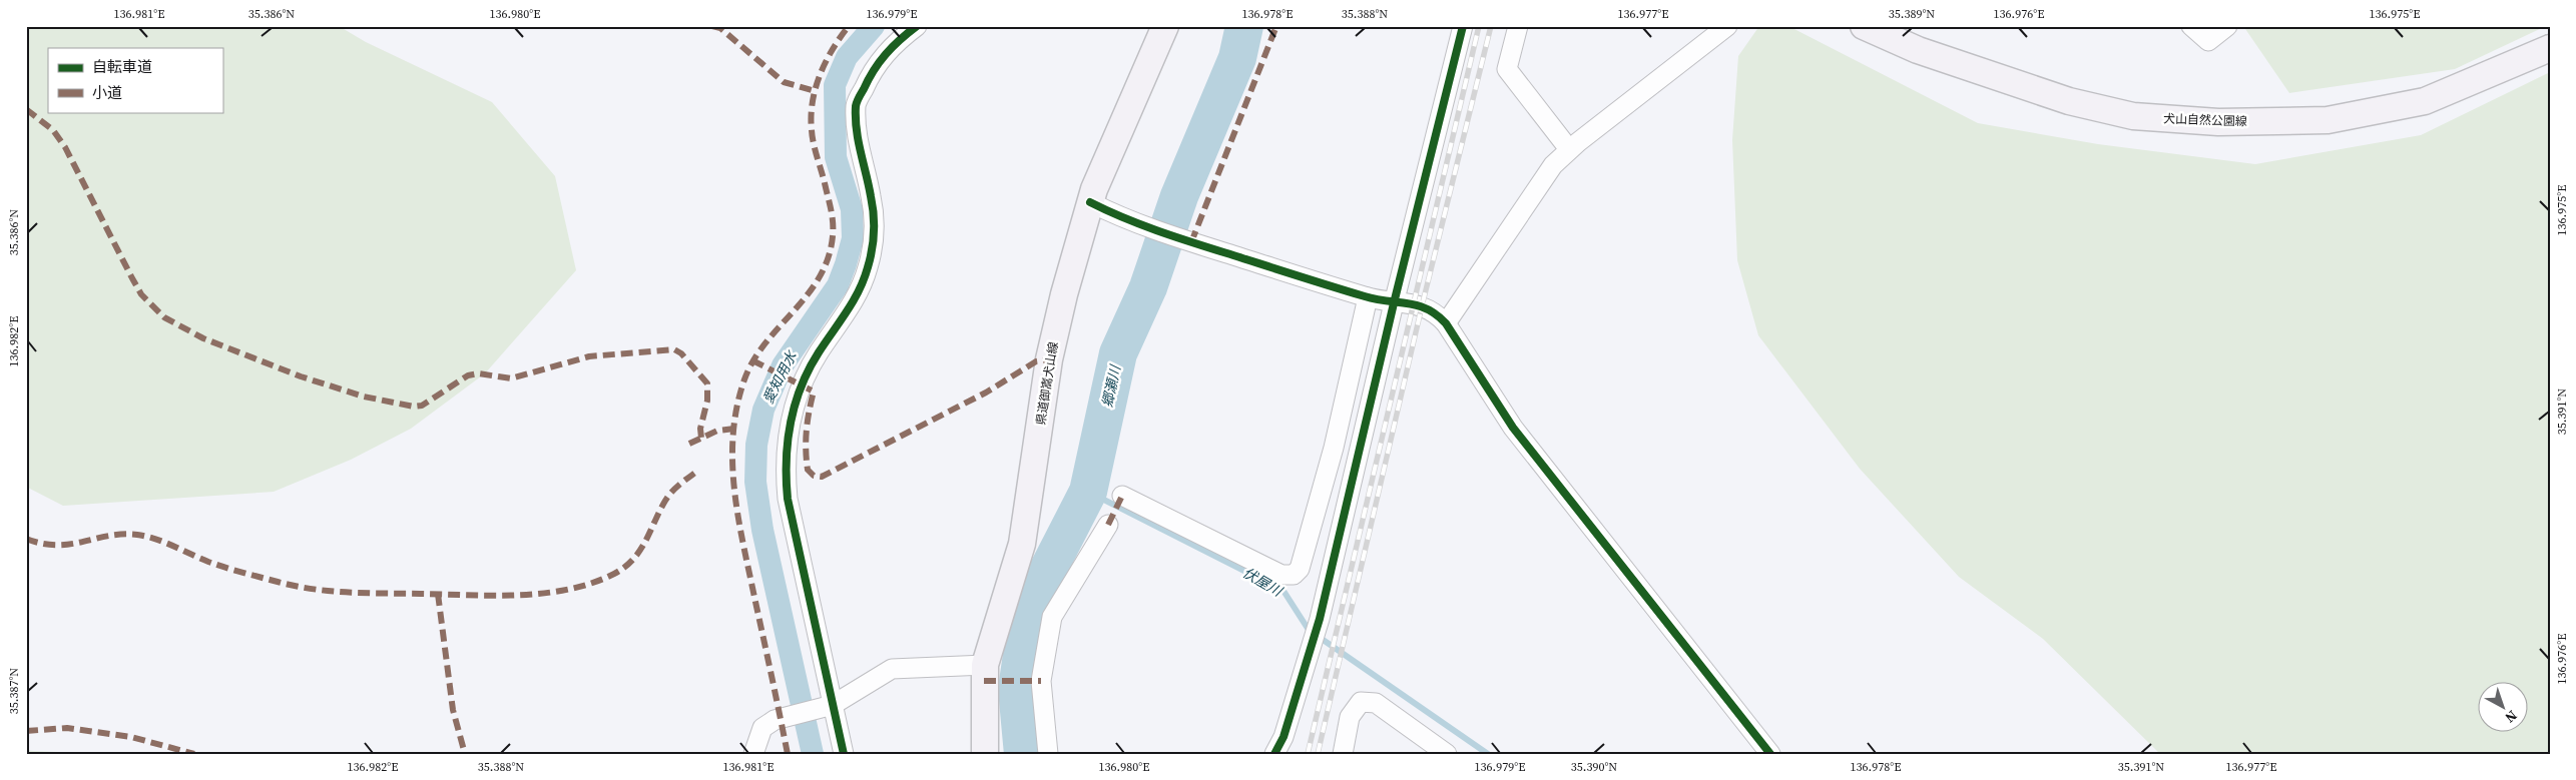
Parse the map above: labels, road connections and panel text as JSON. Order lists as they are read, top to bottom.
{
  "streets": {
    "main road": ["犬山自然公園線", "県道御嵩犬山線"]
  },
  "water": ["愛知用水", "郷瀬川", "伏屋川"],
  "legend": ["自転車道", "小道"],
  "north": "bottom right",
  "coordinates": [
    "136.981°E",
    "35.386°N",
    "136.980°E",
    "136.979°E",
    "136.978°E",
    "35.388°N",
    "136.977°E",
    "35.389°N",
    "136.976°E",
    "136.975°E",
    "136.982°E",
    "35.391°N",
    "35.387°N",
    "35.390°N"
  ]
}
